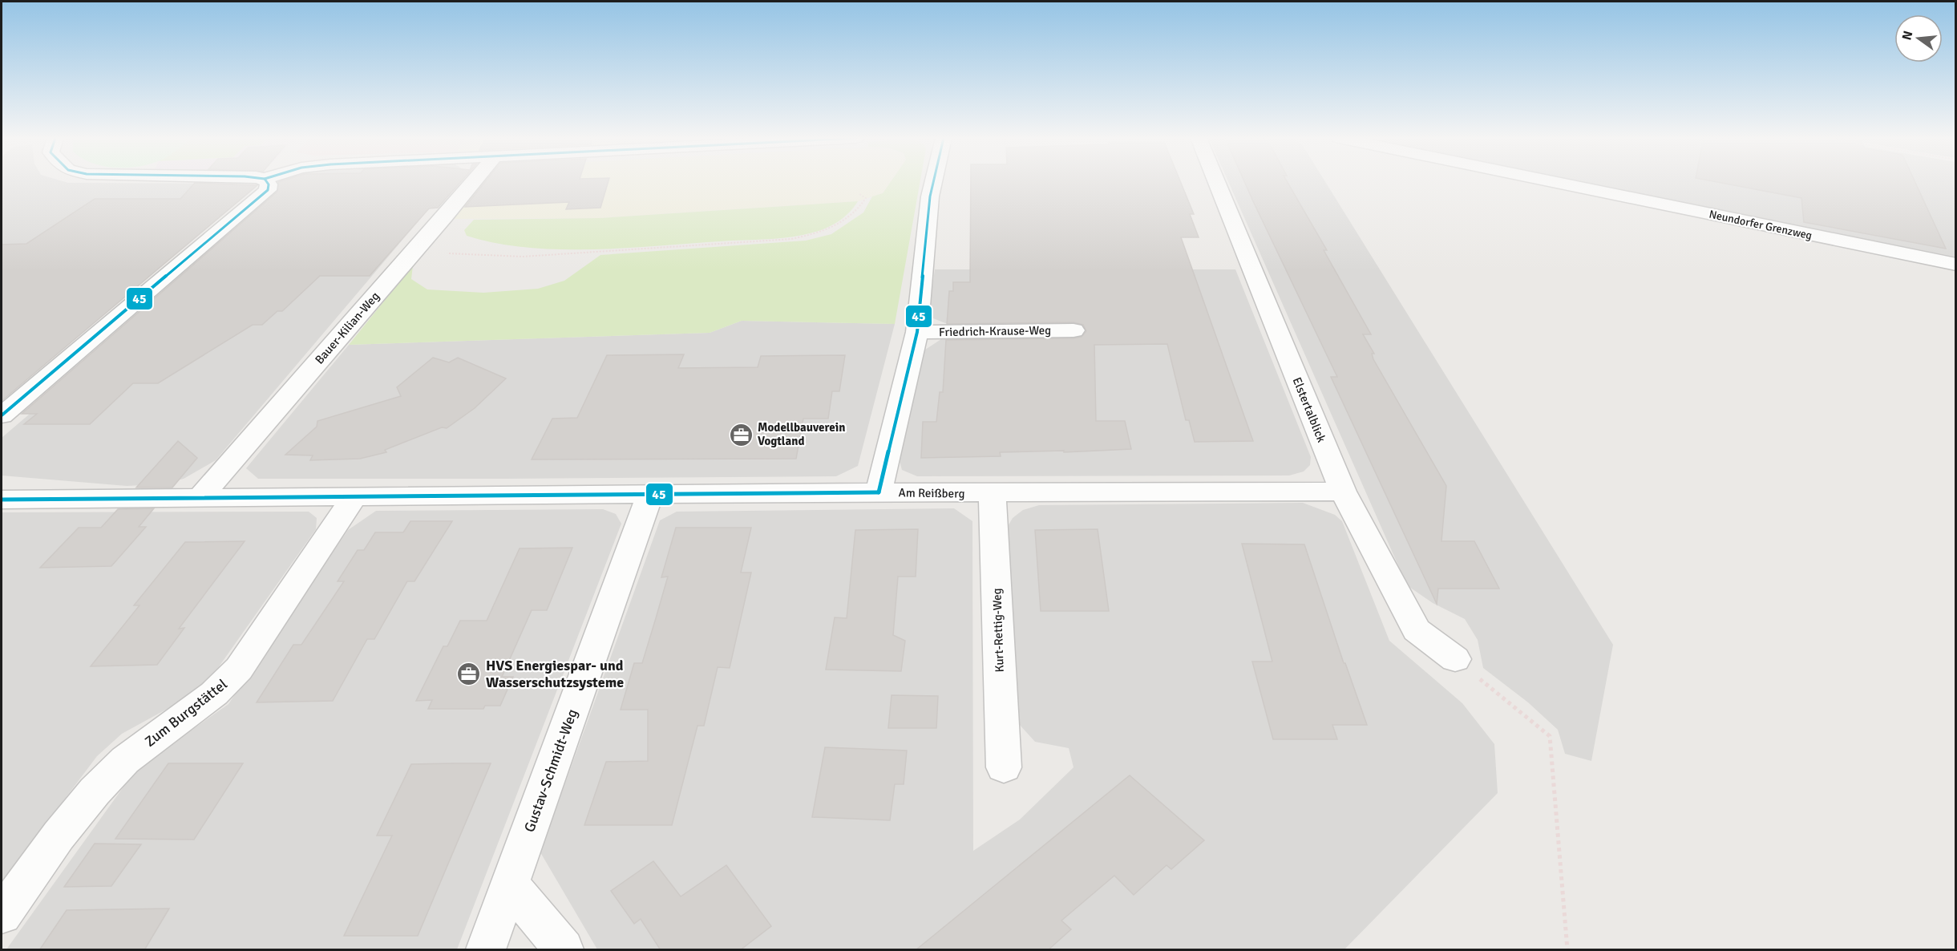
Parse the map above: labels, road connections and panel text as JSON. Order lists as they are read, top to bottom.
{
  "streets": {
    "street": [
      "Neundorfer Grenzweg",
      "Bauer-Kilian-Weg",
      "Friedrich-Krause-Weg",
      "Elstertalblick",
      "Am Reißberg",
      "Kurt-Rettig-Weg",
      "Zum Burgstättel",
      "Gustav-Schmidt-Weg"
    ]
  },
  "crossings": [
    ["Bauer-Kilian-Weg", "Am Reißberg"],
    ["Elstertalblick", "Am Reißberg"],
    ["Am Reißberg", "Kurt-Rettig-Weg"],
    ["Am Reißberg", "Zum Burgstättel"],
    ["Am Reißberg", "Gustav-Schmidt-Weg"]
  ],
  "places": {
    "office": ["Modellbauverein Vogtland", "HVS Energiespar- und Wasserschutzsysteme"]
  },
  "lines": ["transit line 45"],
  "north": "left"
}
